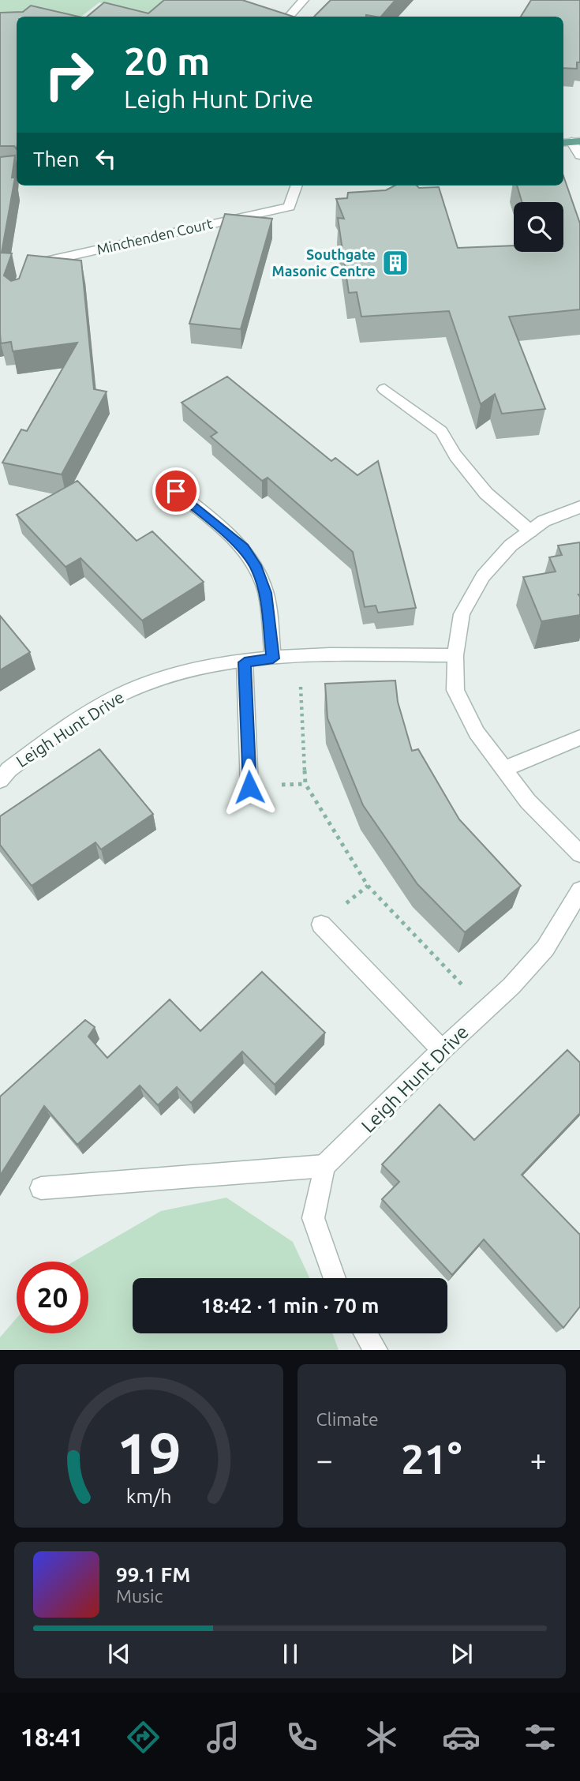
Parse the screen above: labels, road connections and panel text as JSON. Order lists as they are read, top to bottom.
{
  "streets": {
    "street": ["Minchenden Court", "Leigh Hunt Drive"]
  },
  "places": {
    "building": ["Southgate Masonic Centre"]
  },
  "page": {
    "turn": ["20 m", "Leigh Hunt Drive"],
    "then": "Then",
    "limit": "20",
    "trip": "18:42 · 1 min · 70 m",
    "tile": "Climate",
    "heat": ["−", "21°", "+"],
    "song": ["99.1 FM", "Music"],
    "tabs": "18:41",
    "gauge": ["19", "km/h"]
  }
}
